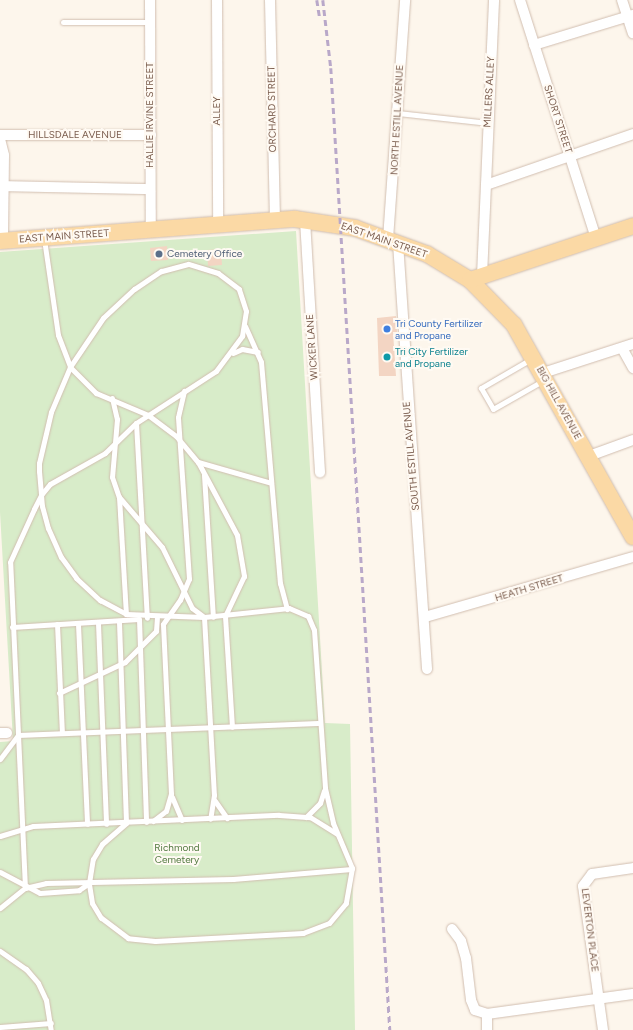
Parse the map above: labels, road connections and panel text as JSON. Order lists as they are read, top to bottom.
{
  "streets": {
    "main road": ["EAST MAIN STREET", "BIG HILL AVENUE"],
    "street": [
      "MILLERS ALLEY",
      "ORCHARD STREET",
      "ALLEY",
      "HALLIE IRVINE STREET",
      "SHORT STREET",
      "NORTH ESTILL AVENUE",
      "HILLSDALE AVENUE",
      "WICKER LANE",
      "SOUTH ESTILL AVENUE",
      "HEATH STREET",
      "LEVERTON PLACE"
    ]
  },
  "crossings": [
    ["MILLERS ALLEY", "EAST MAIN STREET"],
    ["MILLERS ALLEY", "BIG HILL AVENUE"],
    ["ORCHARD STREET", "EAST MAIN STREET"],
    ["ALLEY", "EAST MAIN STREET"],
    ["HALLIE IRVINE STREET", "HILLSDALE AVENUE"],
    ["HALLIE IRVINE STREET", "EAST MAIN STREET"],
    ["NORTH ESTILL AVENUE", "EAST MAIN STREET"],
    ["NORTH ESTILL AVENUE", "SOUTH ESTILL AVENUE"],
    ["EAST MAIN STREET", "WICKER LANE"],
    ["EAST MAIN STREET", "BIG HILL AVENUE"],
    ["EAST MAIN STREET", "SOUTH ESTILL AVENUE"],
    ["SOUTH ESTILL AVENUE", "HEATH STREET"]
  ],
  "parks": ["Richmond Cemetery"],
  "places": ["Cemetery Office", "Tri County Fertilizer and Propane", "Tri City Fertilizer and Propane"]
}
